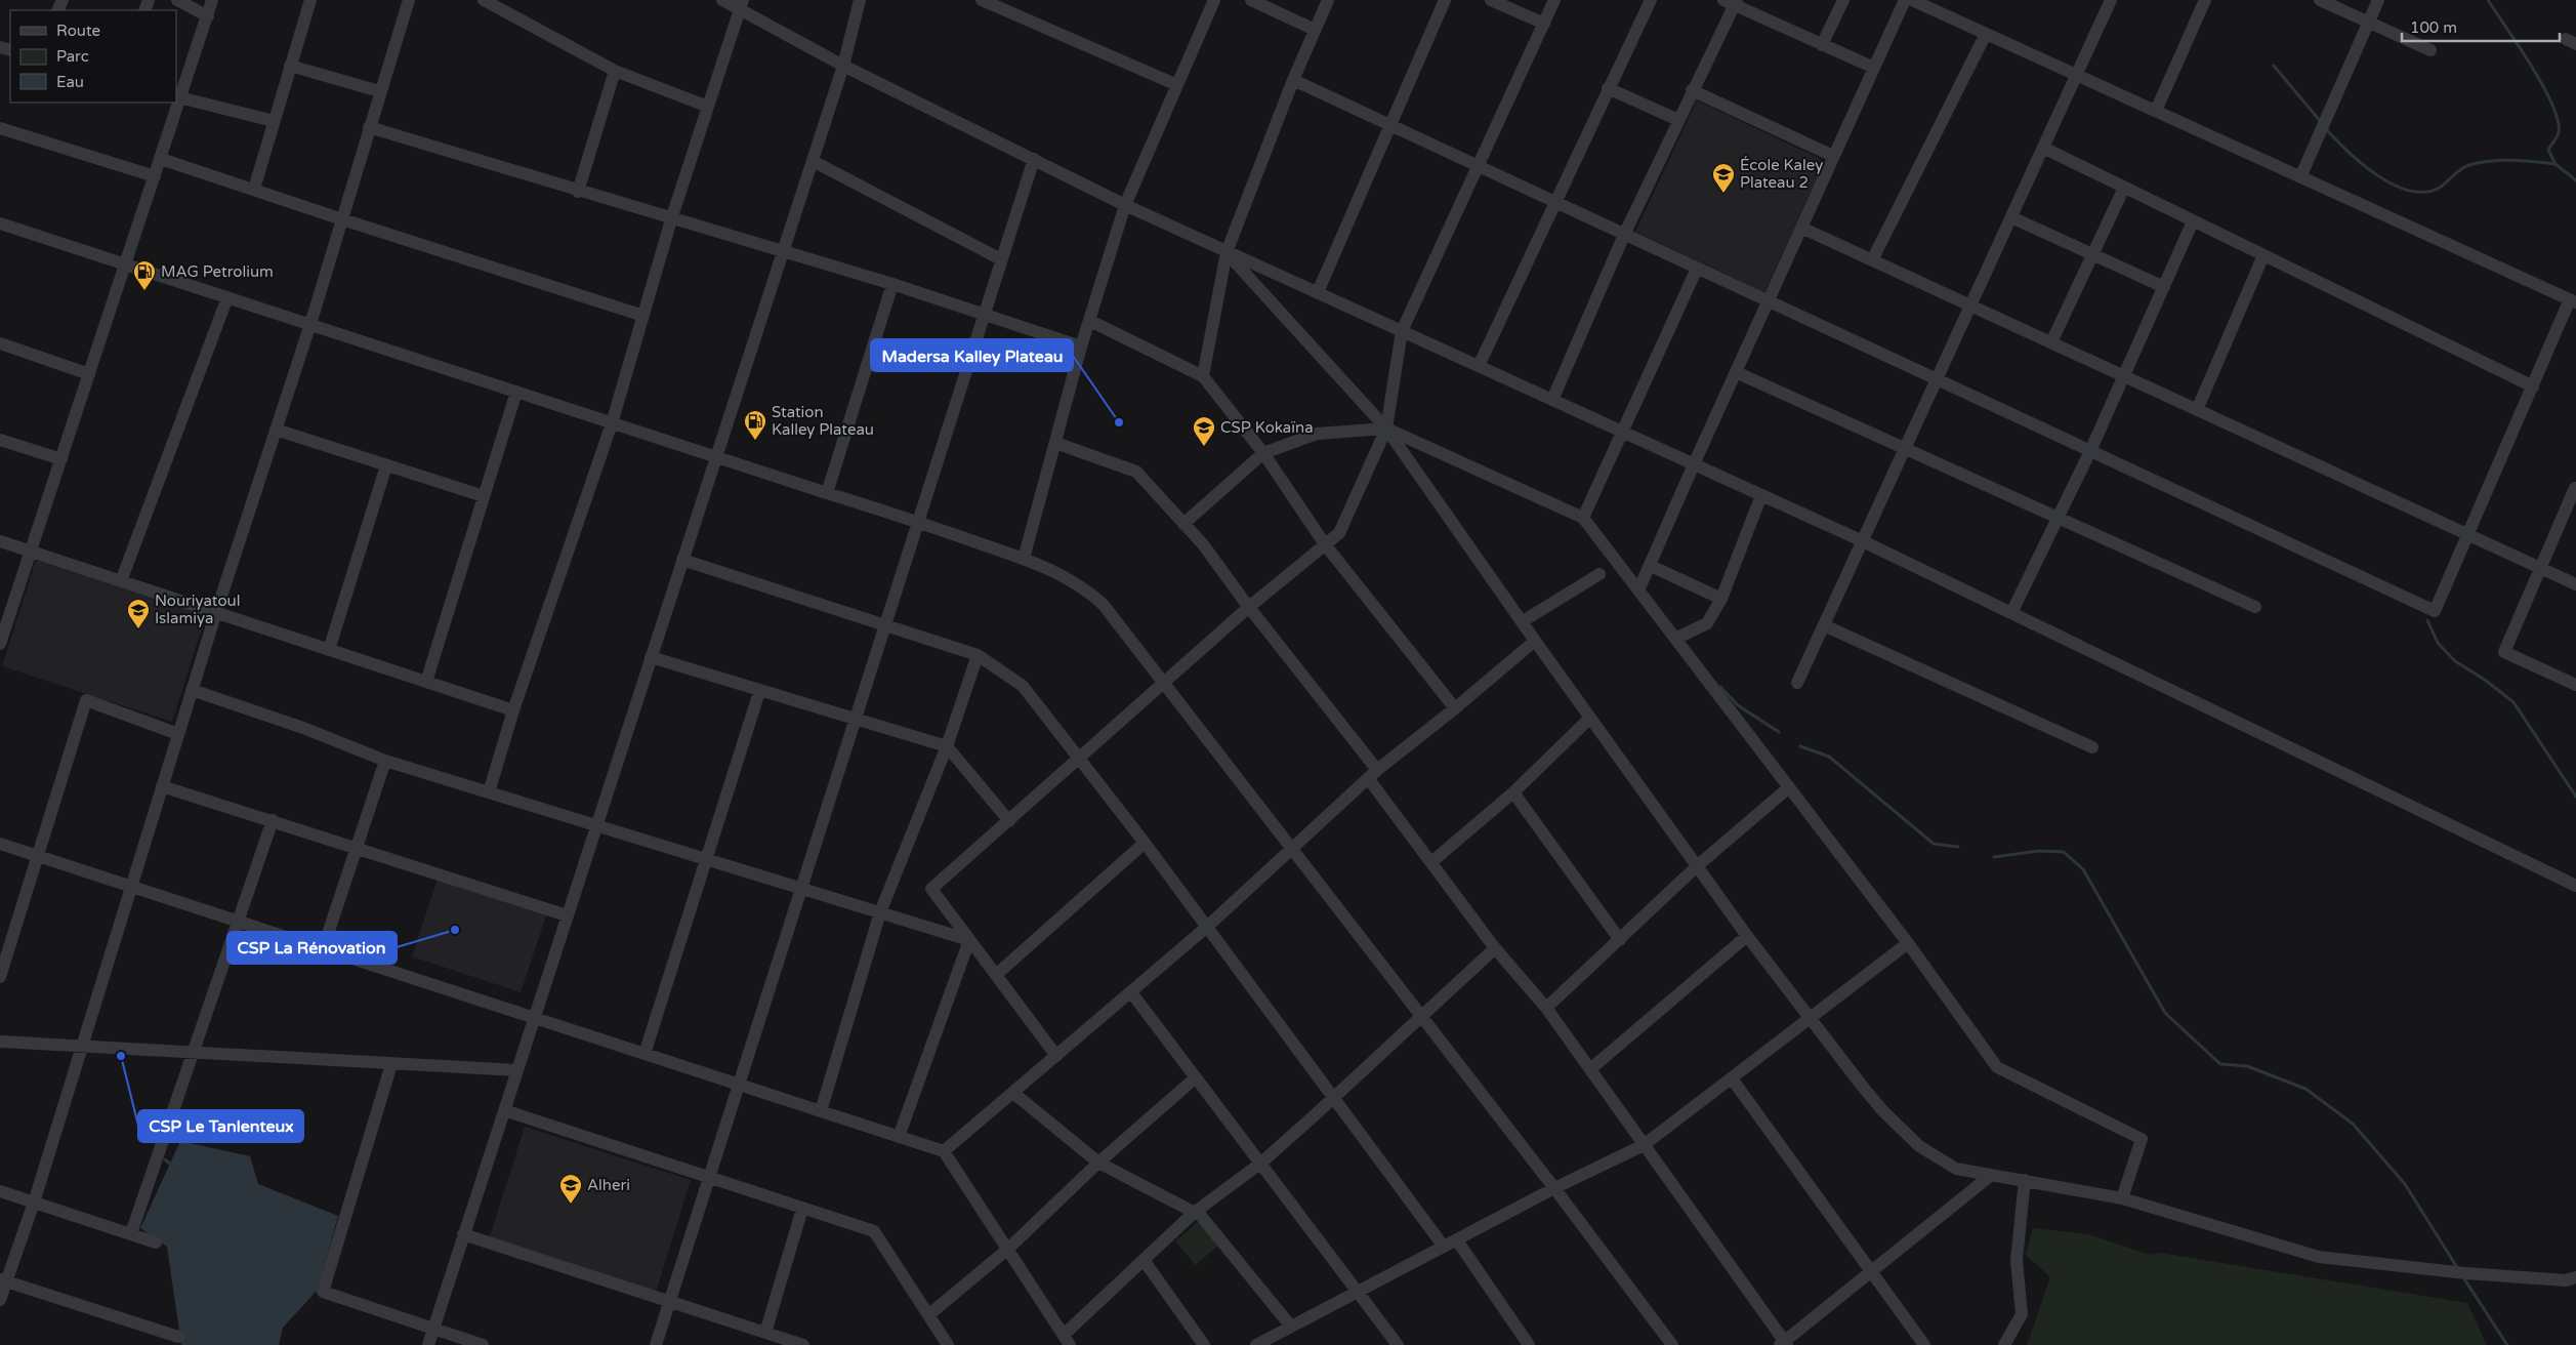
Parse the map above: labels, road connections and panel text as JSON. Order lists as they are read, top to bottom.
{
  "places": {
    "school or university": [
      "École Kaley Plateau 2",
      "CSP Kokaïna",
      "Nouriyatoul Islamiya",
      "Alheri"
    ],
    "fuel station": ["MAG Petrolium", "Station Kalley Plateau"],
    "other": ["Madersa Kalley Plateau", "CSP La Rénovation", "CSP Le Tanlenteux"]
  },
  "legend": ["Route", "Parc", "Eau"],
  "scale_bar": "100 m"
}
